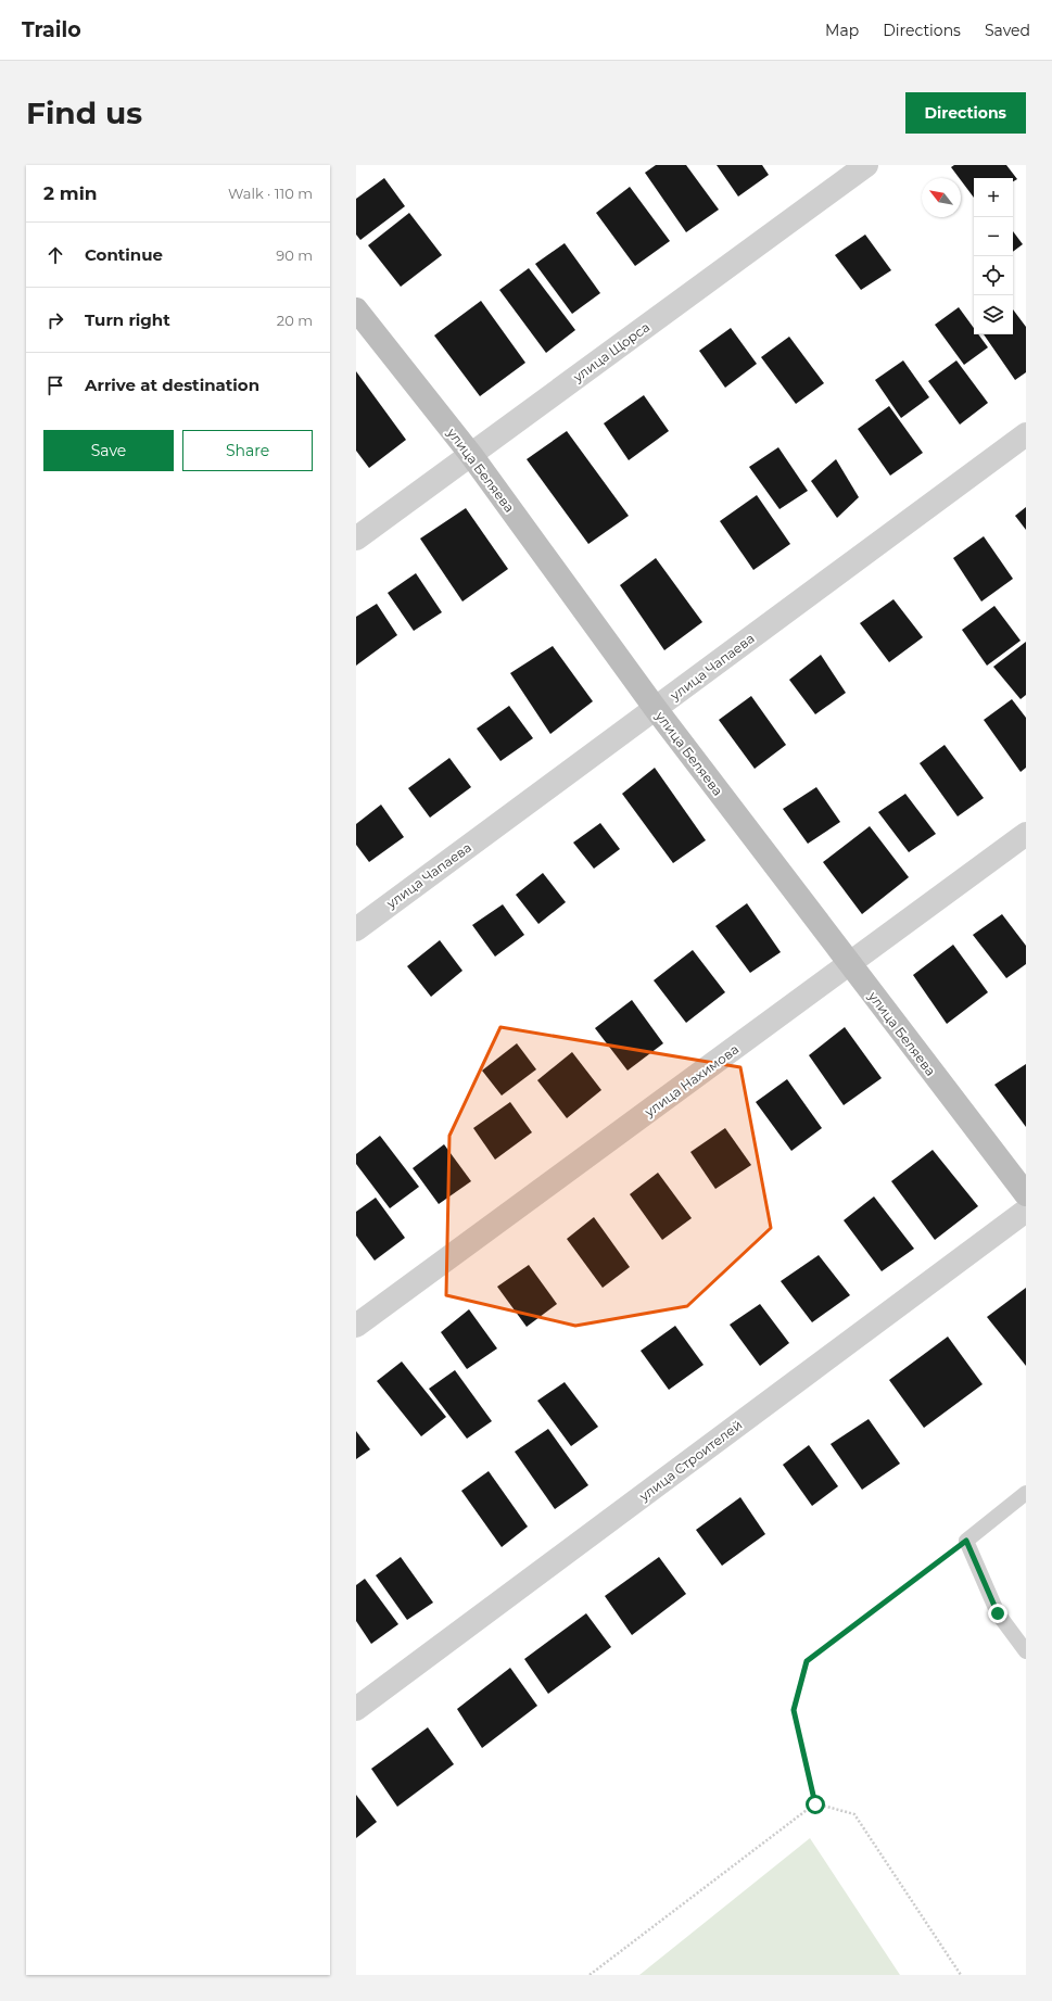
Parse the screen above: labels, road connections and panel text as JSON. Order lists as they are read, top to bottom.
{
  "streets": {
    "main road": ["улица Беляева"],
    "street": [
      "улица Щорса",
      "улица Чапаева",
      "улица Нахимова",
      "улица Строителей"
    ]
  },
  "crossings": [
    ["улица Щорса", "улица Беляева"],
    ["улица Беляева", "улица Чапаева"],
    ["улица Беляева", "улица Нахимова"]
  ],
  "north": "top left",
  "page": {
    "header": "Trailo",
    "nav": ["Map", "Directions", "Saved"],
    "buttons": [
      "Directions",
      ["Save", "Share"]
    ],
    "title": "Find us",
    "heading": ["2 min", "Walk · 110 m"],
    "map_buttons": ["+", "−"],
    "list": [
      ["Continue", "90 m"],
      ["Turn right", "20 m"],
      "Arrive at destination"
    ]
  }
}
